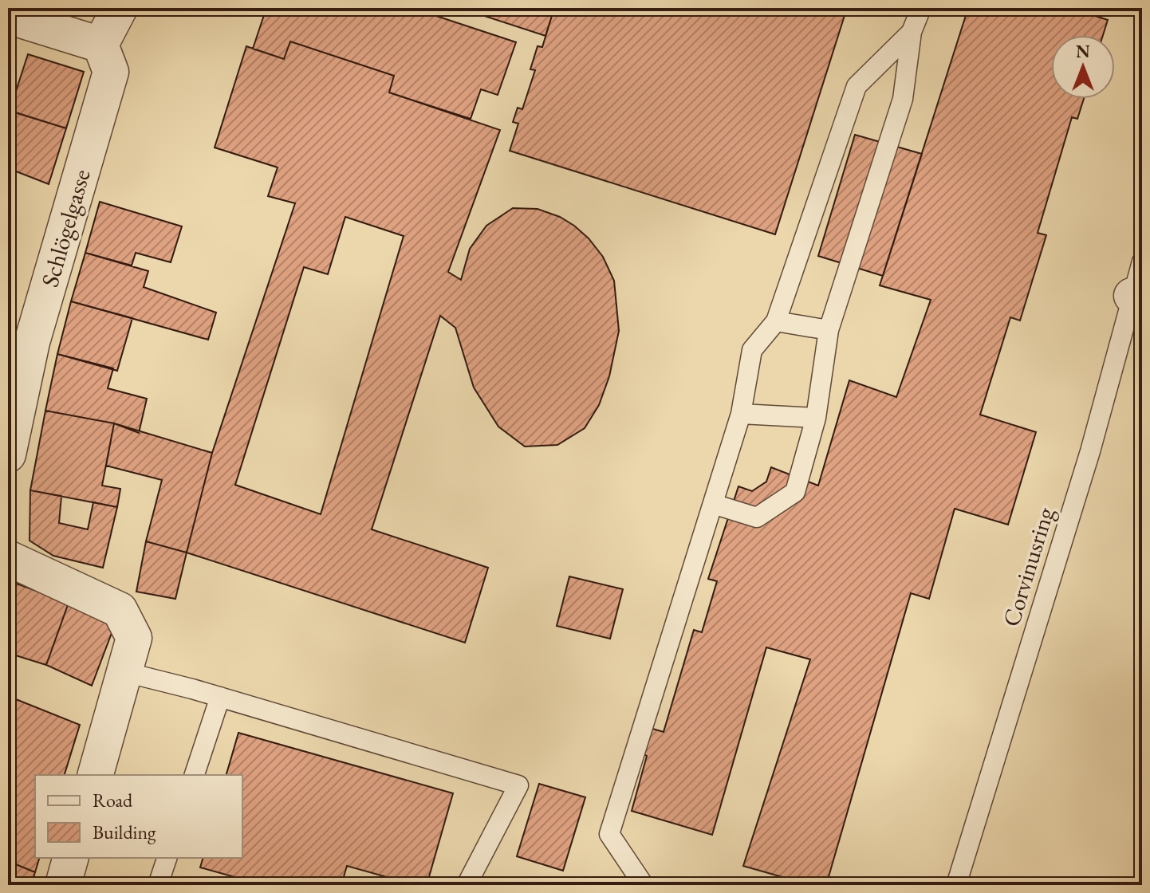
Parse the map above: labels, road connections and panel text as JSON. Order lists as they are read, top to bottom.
{
  "streets": {
    "street": ["Schlögelgasse"],
    "lane": ["Corvinusring"]
  },
  "legend": ["Road", "Building"],
  "north": "top"
}
